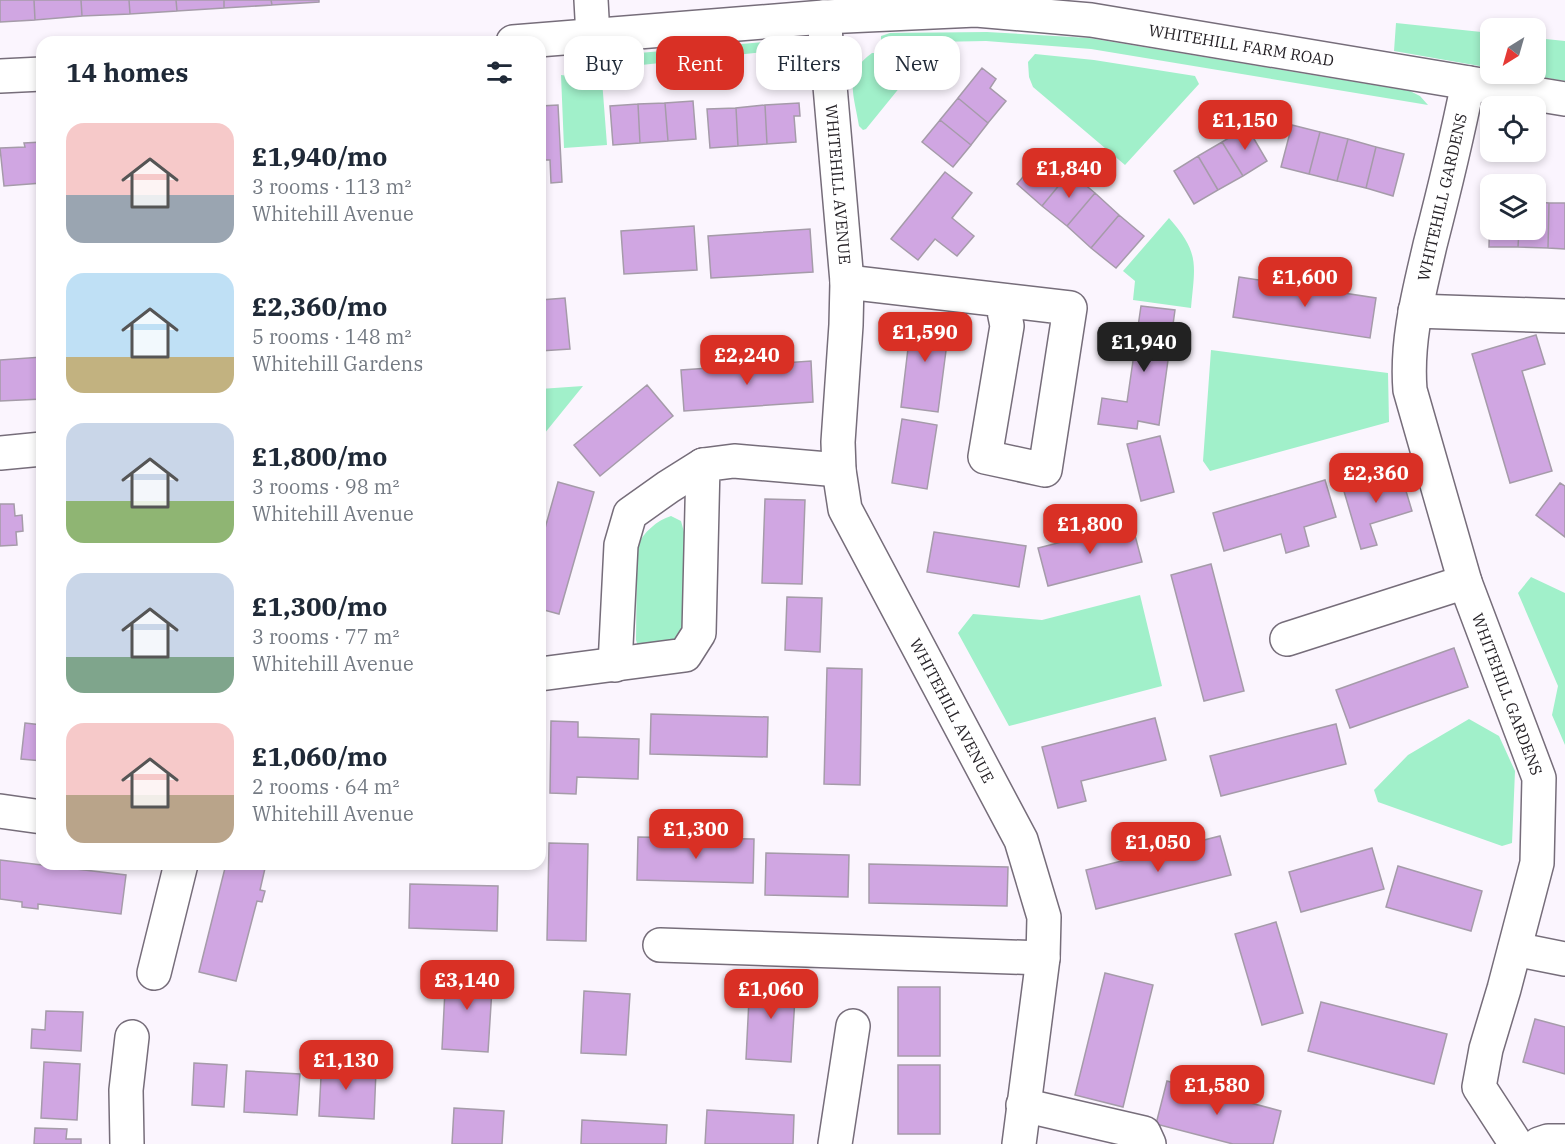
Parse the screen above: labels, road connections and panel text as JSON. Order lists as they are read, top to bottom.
{
  "streets": {
    "street": ["WHITEHILL FARM ROAD", "WHITEHILL AVENUE", "WHITEHILL GARDENS"]
  },
  "crossings": [
    ["WHITEHILL FARM ROAD", "WHITEHILL AVENUE"],
    ["WHITEHILL FARM ROAD", "WHITEHILL GARDENS"]
  ],
  "north": "bottom left",
  "page": {
    "chip": [
      "Buy",
      "Rent",
      "Filters",
      "New"
    ],
    "heading": "14 homes",
    "price": [
      "£1,150",
      "£1,840",
      "£1,600",
      "£1,590",
      "£1,940",
      "£2,240",
      "£2,360",
      "£1,800",
      "£1,300",
      "£1,050",
      "£3,140",
      "£1,060",
      "£1,130",
      "£1,580"
    ],
    "list": [
      {
        "name": "£1,940/mo",
        "note": "3 rooms · 113 m² · Whitehill Avenue"
      },
      {
        "name": "£2,360/mo",
        "note": "5 rooms · 148 m² · Whitehill Gardens"
      },
      {
        "name": "£1,800/mo",
        "note": "3 rooms · 98 m² · Whitehill Avenue"
      },
      {
        "name": "£1,300/mo",
        "note": "3 rooms · 77 m² · Whitehill Avenue"
      },
      {
        "name": "£1,060/mo",
        "note": "2 rooms · 64 m² · Whitehill Avenue"
      }
    ]
  }
}
